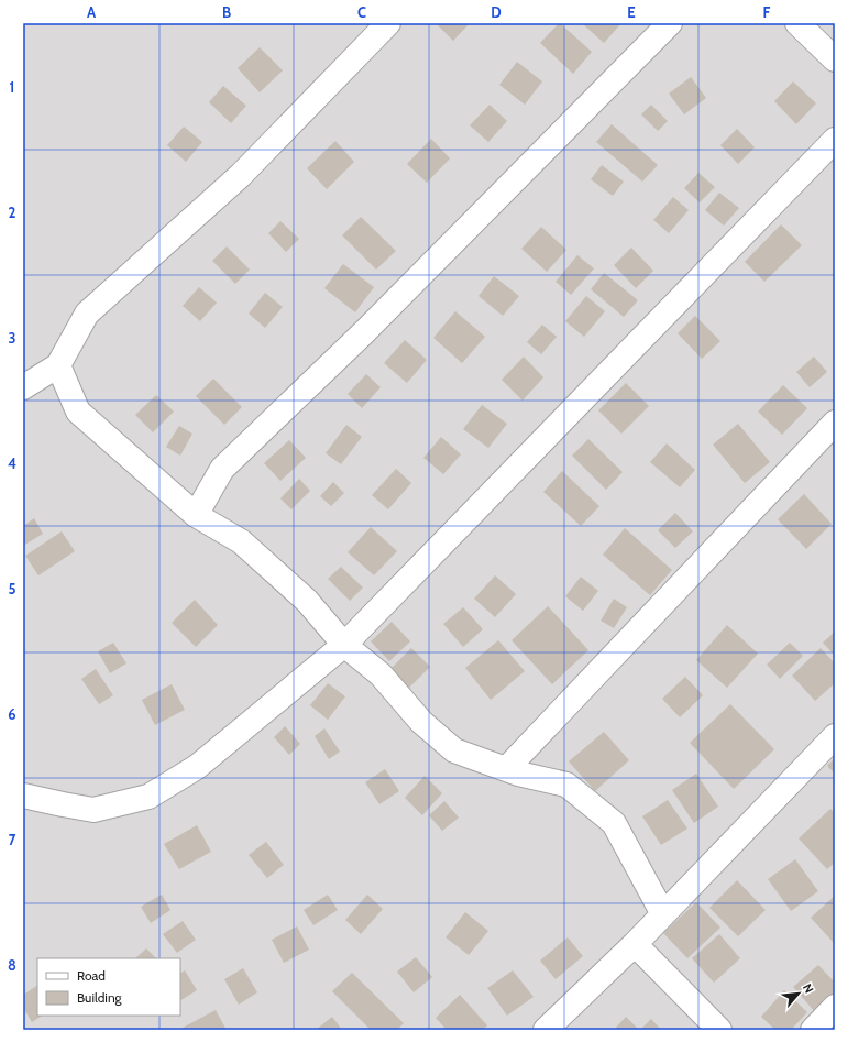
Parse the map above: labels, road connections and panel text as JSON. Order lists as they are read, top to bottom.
{
  "legend": ["Road", "Building"],
  "north": "top right",
  "grid": {
    "columns": [
      "A",
      "B",
      "C",
      "D",
      "E",
      "F"
    ],
    "rows": [
      "1",
      "2",
      "3",
      "4",
      "5",
      "6",
      "7",
      "8"
    ]
  }
}
